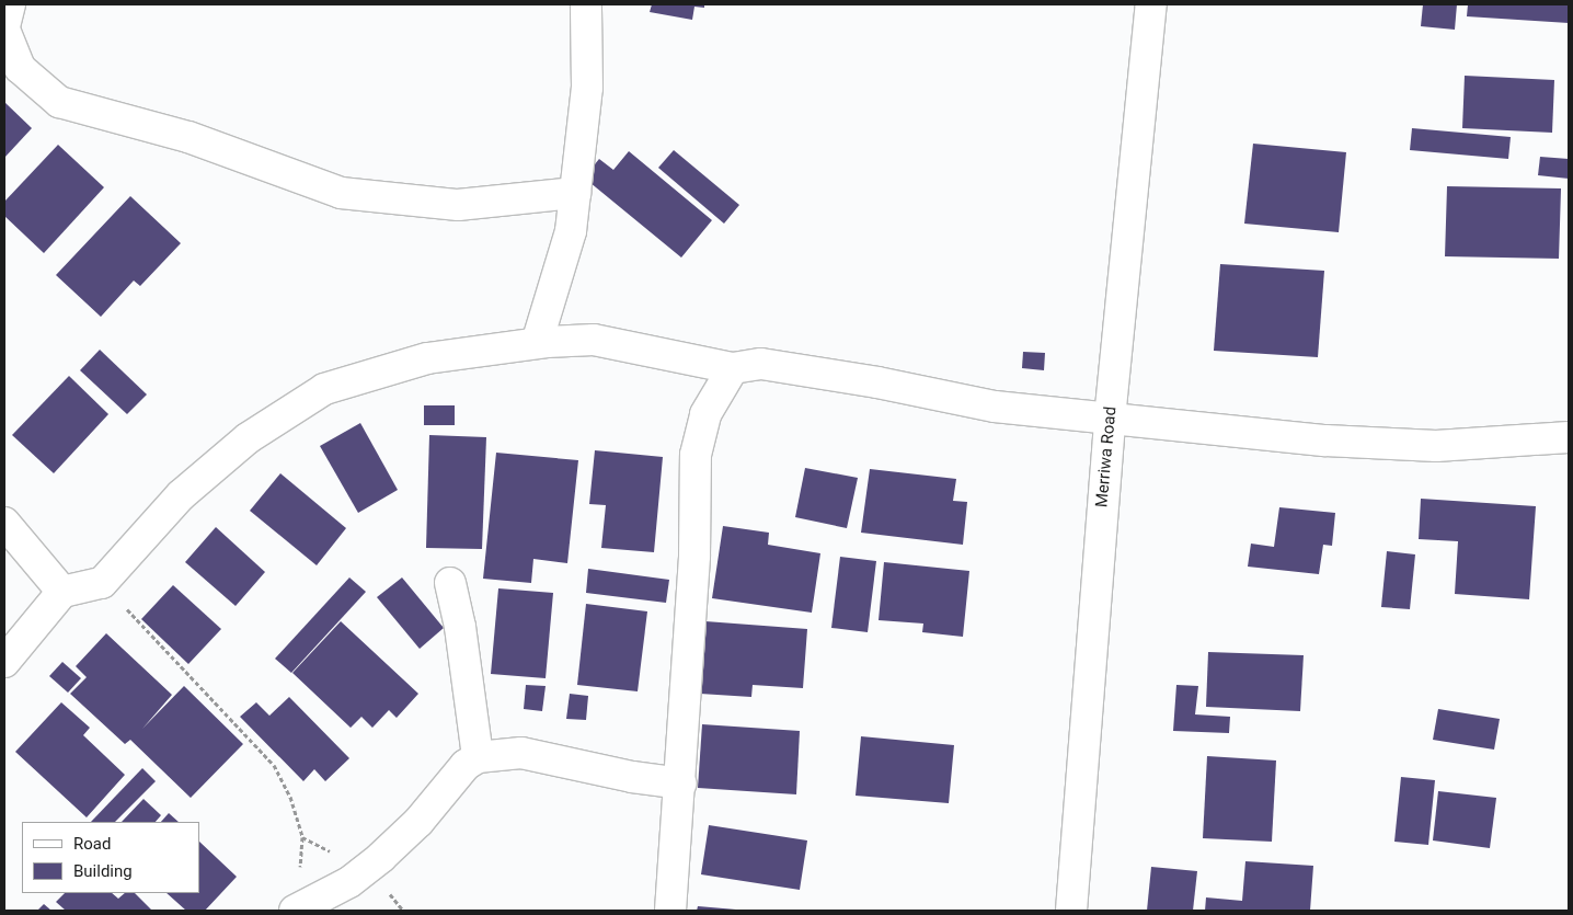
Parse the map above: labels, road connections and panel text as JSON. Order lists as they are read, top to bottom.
{
  "streets": {
    "street": ["Merriwa Road"]
  },
  "legend": ["Road", "Building"]
}
